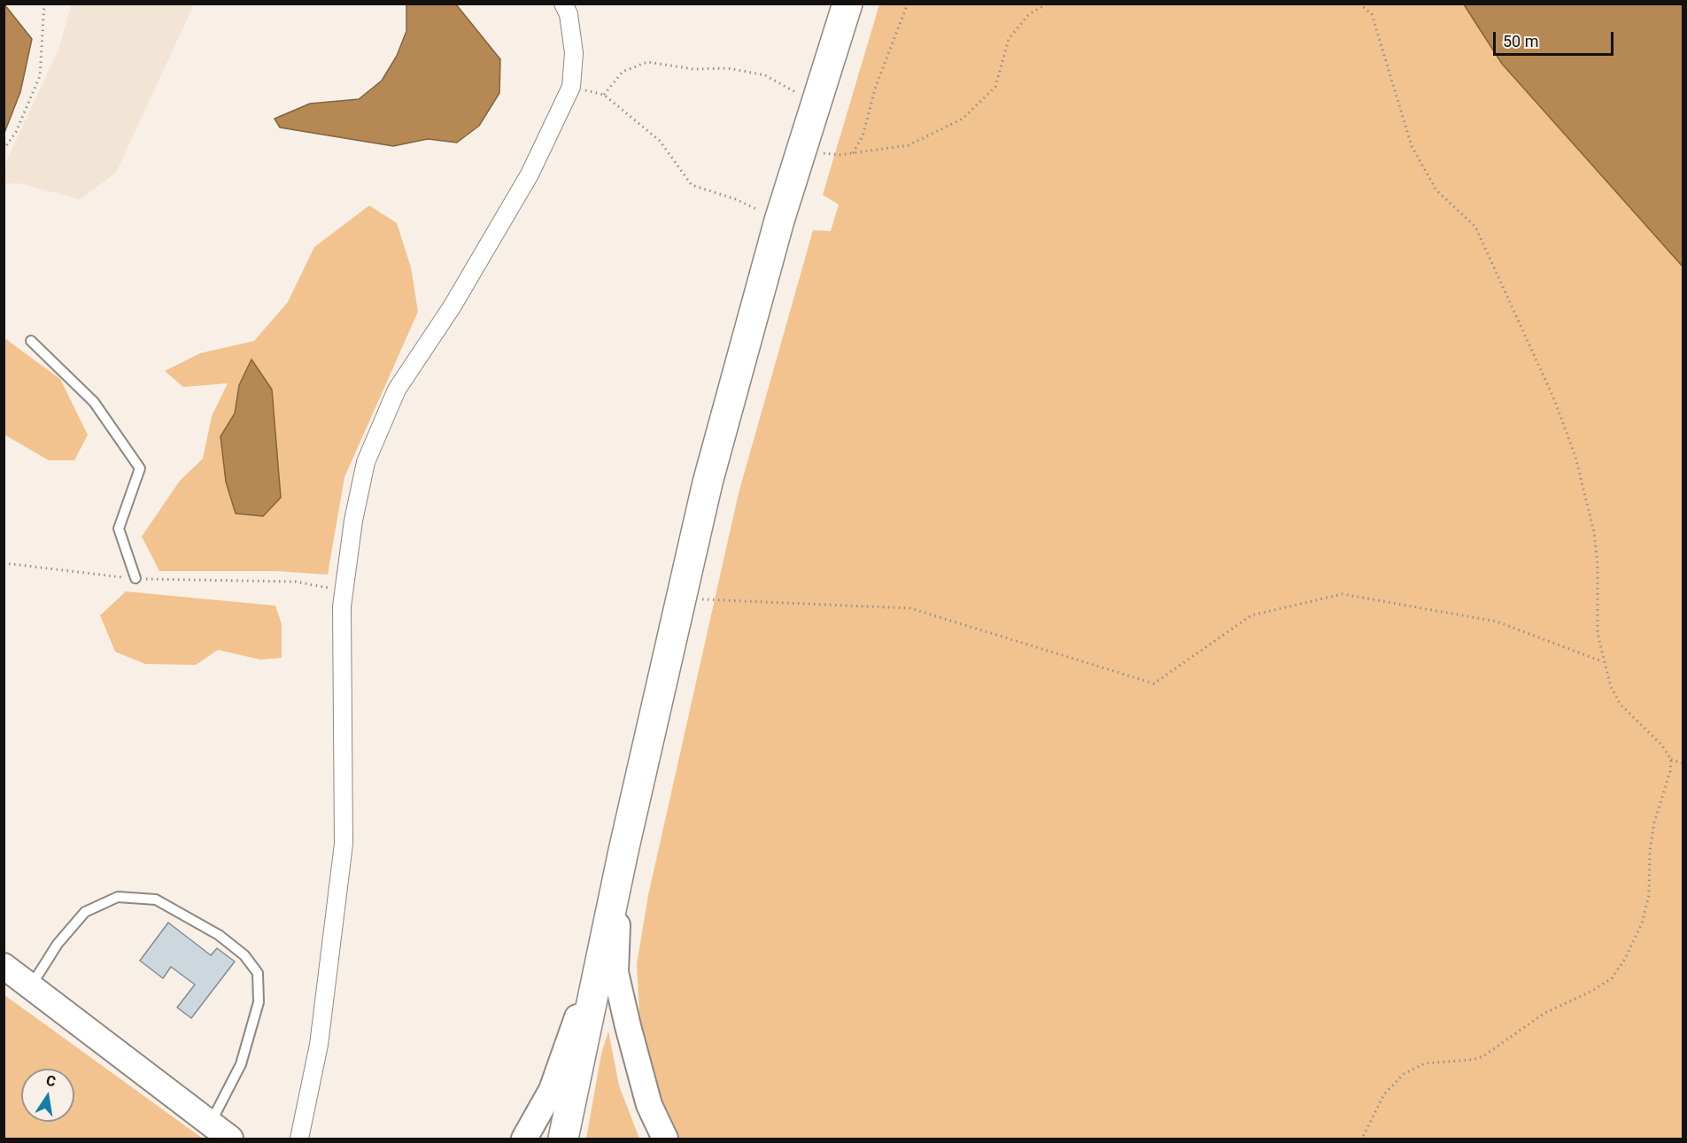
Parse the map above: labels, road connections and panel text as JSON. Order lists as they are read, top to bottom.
{
  "scale_bar": "50 m",
  "north": "top"
}
